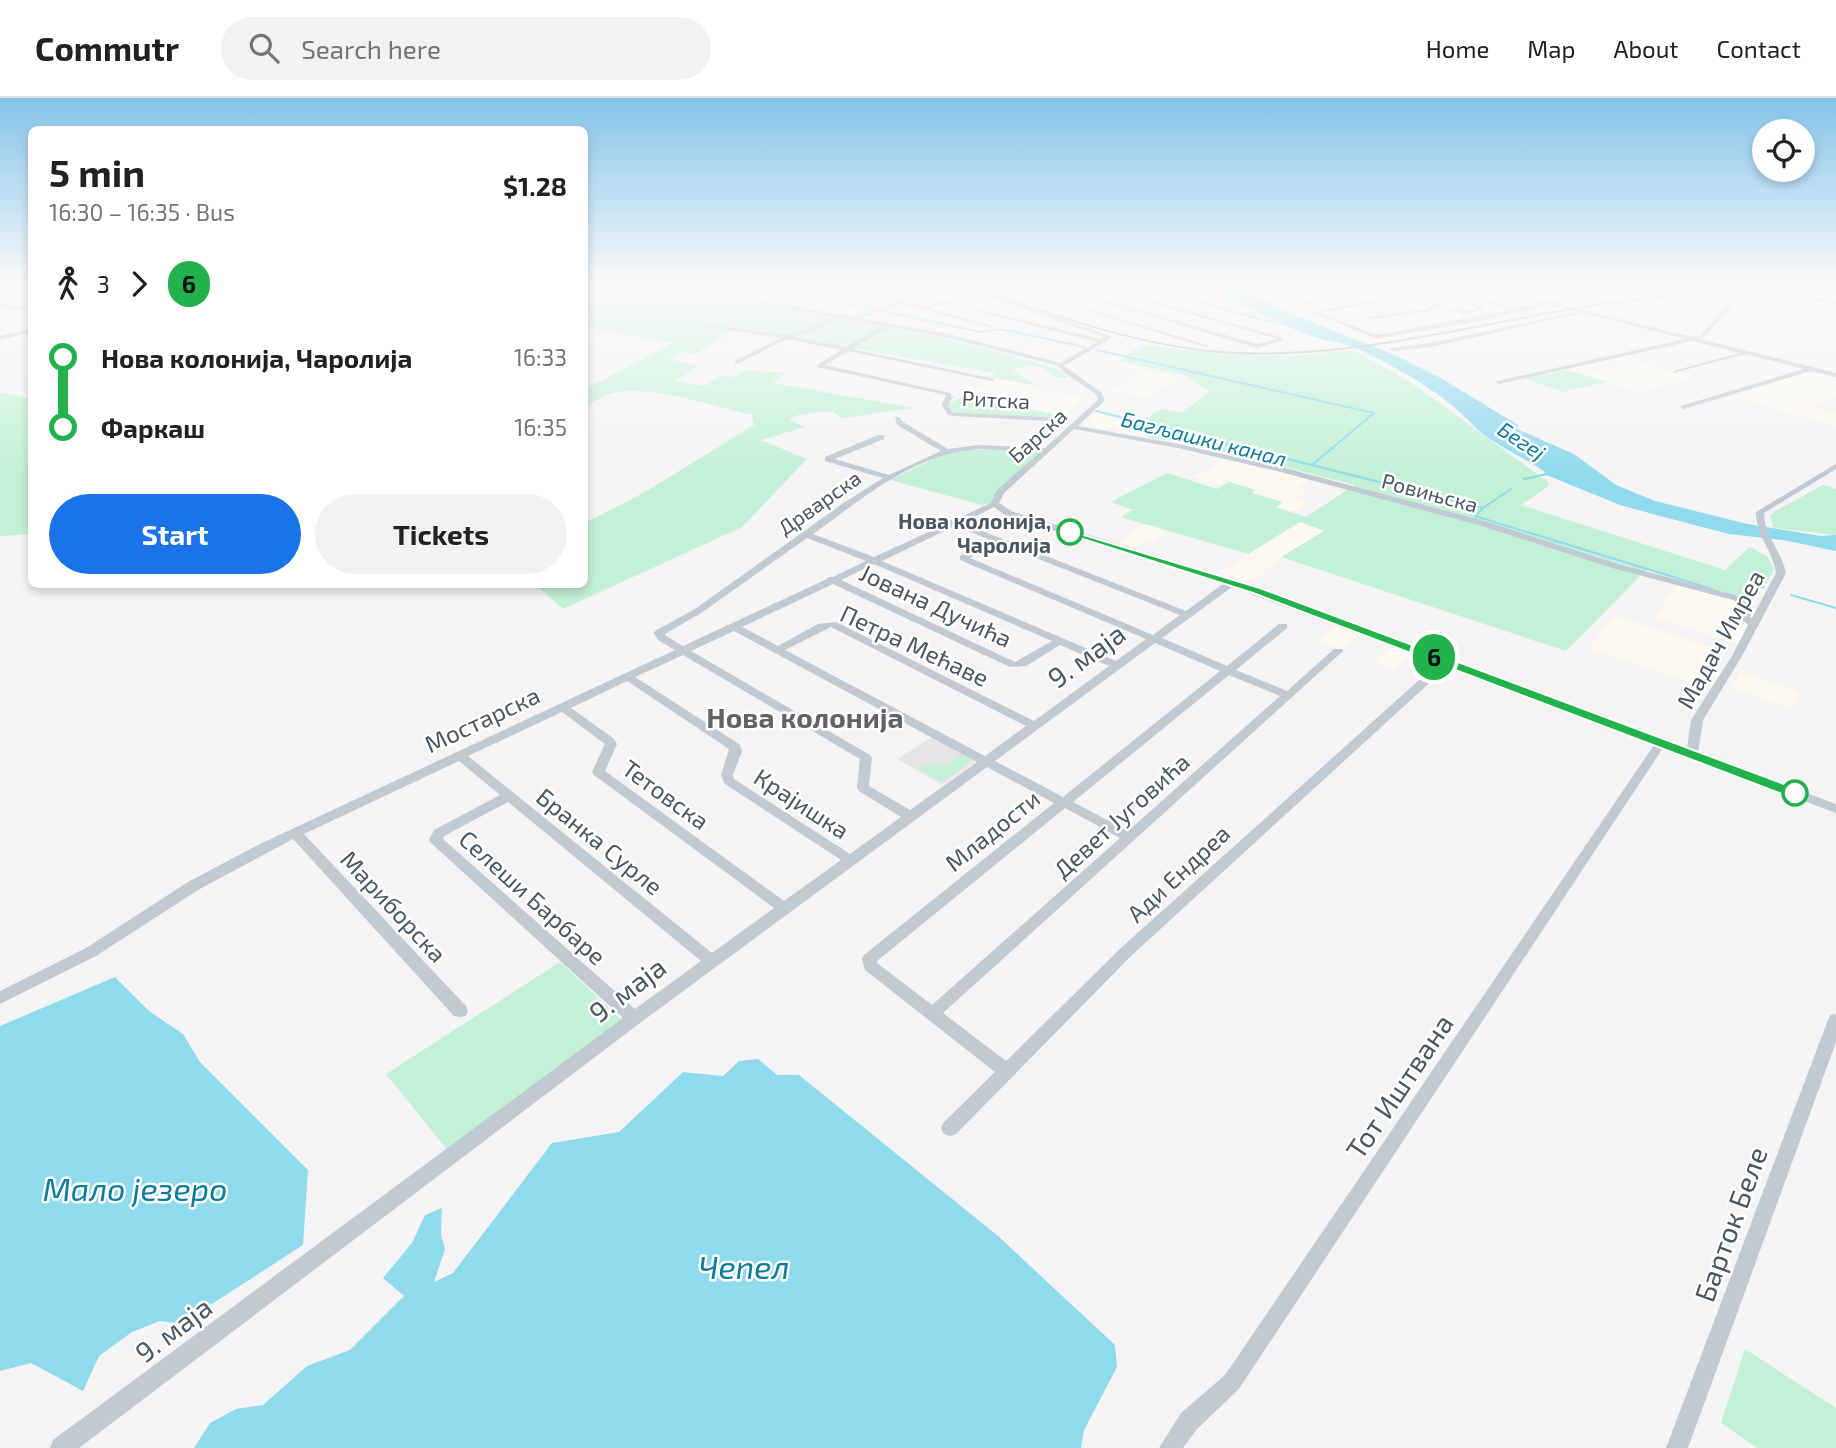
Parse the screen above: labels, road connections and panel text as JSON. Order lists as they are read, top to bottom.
{
  "streets": {
    "street": [
      "Ритска",
      "Барска",
      "Ровињска",
      "Дрварска",
      "Јована Дучића",
      "Мадач Имреа",
      "Петра Мећаве",
      "9. маја",
      "Мостарска",
      "Тетовска",
      "Крајишка",
      "Девет Југовића",
      "Младости",
      "Бранка Сурле",
      "Ади Ендреа",
      "Селеши Барбаре",
      "Мариборска",
      "Тот Иштвана",
      "Барток Беле"
    ]
  },
  "crossings": [
    ["Ритска", "Барска"],
    ["Ритска", "Ровињска"],
    ["Барска", "Ровињска"],
    ["Барска", "Дрварска"],
    ["Барска", "Мостарска"],
    ["Ровињска", "Мадач Имреа"],
    ["Дрварска", "Мостарска"],
    ["Јована Дучића", "Мостарска"],
    ["Петра Мећаве", "9. маја"],
    ["9. маја", "Тетовска"],
    ["9. маја", "Крајишка"],
    ["9. маја", "Бранка Сурле"],
    ["9. маја", "Селеши Барбаре"],
    ["Мостарска", "Тетовска"],
    ["Мостарска", "Крајишка"],
    ["Мостарска", "Бранка Сурле"],
    ["Мостарска", "Мариборска"],
    ["Девет Југовића", "Младости"],
    ["Младости", "Ади Ендреа"],
    ["Бранка Сурле", "Селеши Барбаре"]
  ],
  "districts": ["Нова колонија"],
  "water": [
    "Багљашки канал",
    "Бегеј",
    "Мало језеро",
    "Чепел"
  ],
  "places": ["Нова колонија, Чаролија"],
  "lines": ["bus line 6"],
  "page": {
    "header": "Commutr",
    "search": "Search here",
    "nav": [
      "Home",
      "Map",
      "About",
      "Contact"
    ],
    "on_map": "6",
    "heading": ["5 min", "16:30 – 16:35 · Bus", "$1.28"],
    "legs": ["3", "6"],
    "list": [
      {
        "name": "Нова колонија, Чаролија",
        "value": "16:33"
      },
      {
        "name": "Фаркаш",
        "value": "16:35"
      }
    ],
    "buttons": ["Start", "Tickets"]
  }
}
